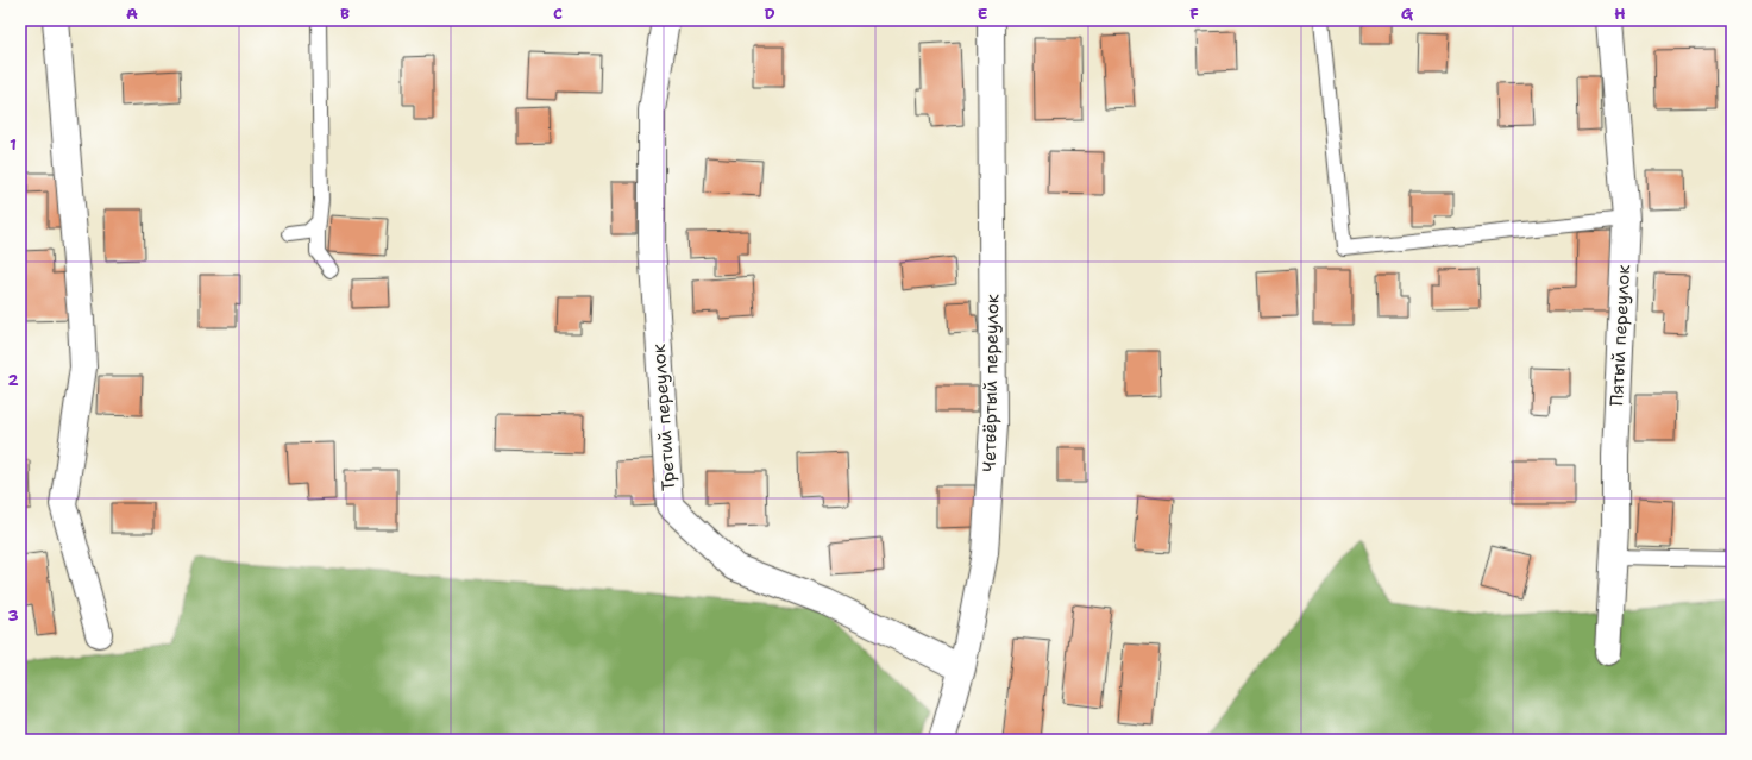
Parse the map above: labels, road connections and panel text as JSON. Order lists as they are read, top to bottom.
{
  "streets": {
    "street": ["Пятый переулок", "Четвёртый переулок", "Третий переулок"]
  },
  "crossings": [
    ["Четвёртый переулок", "Третий переулок"]
  ],
  "grid": {
    "columns": [
      "A",
      "B",
      "C",
      "D",
      "E",
      "F",
      "G",
      "H"
    ],
    "rows": ["1", "2", "3"]
  }
}
